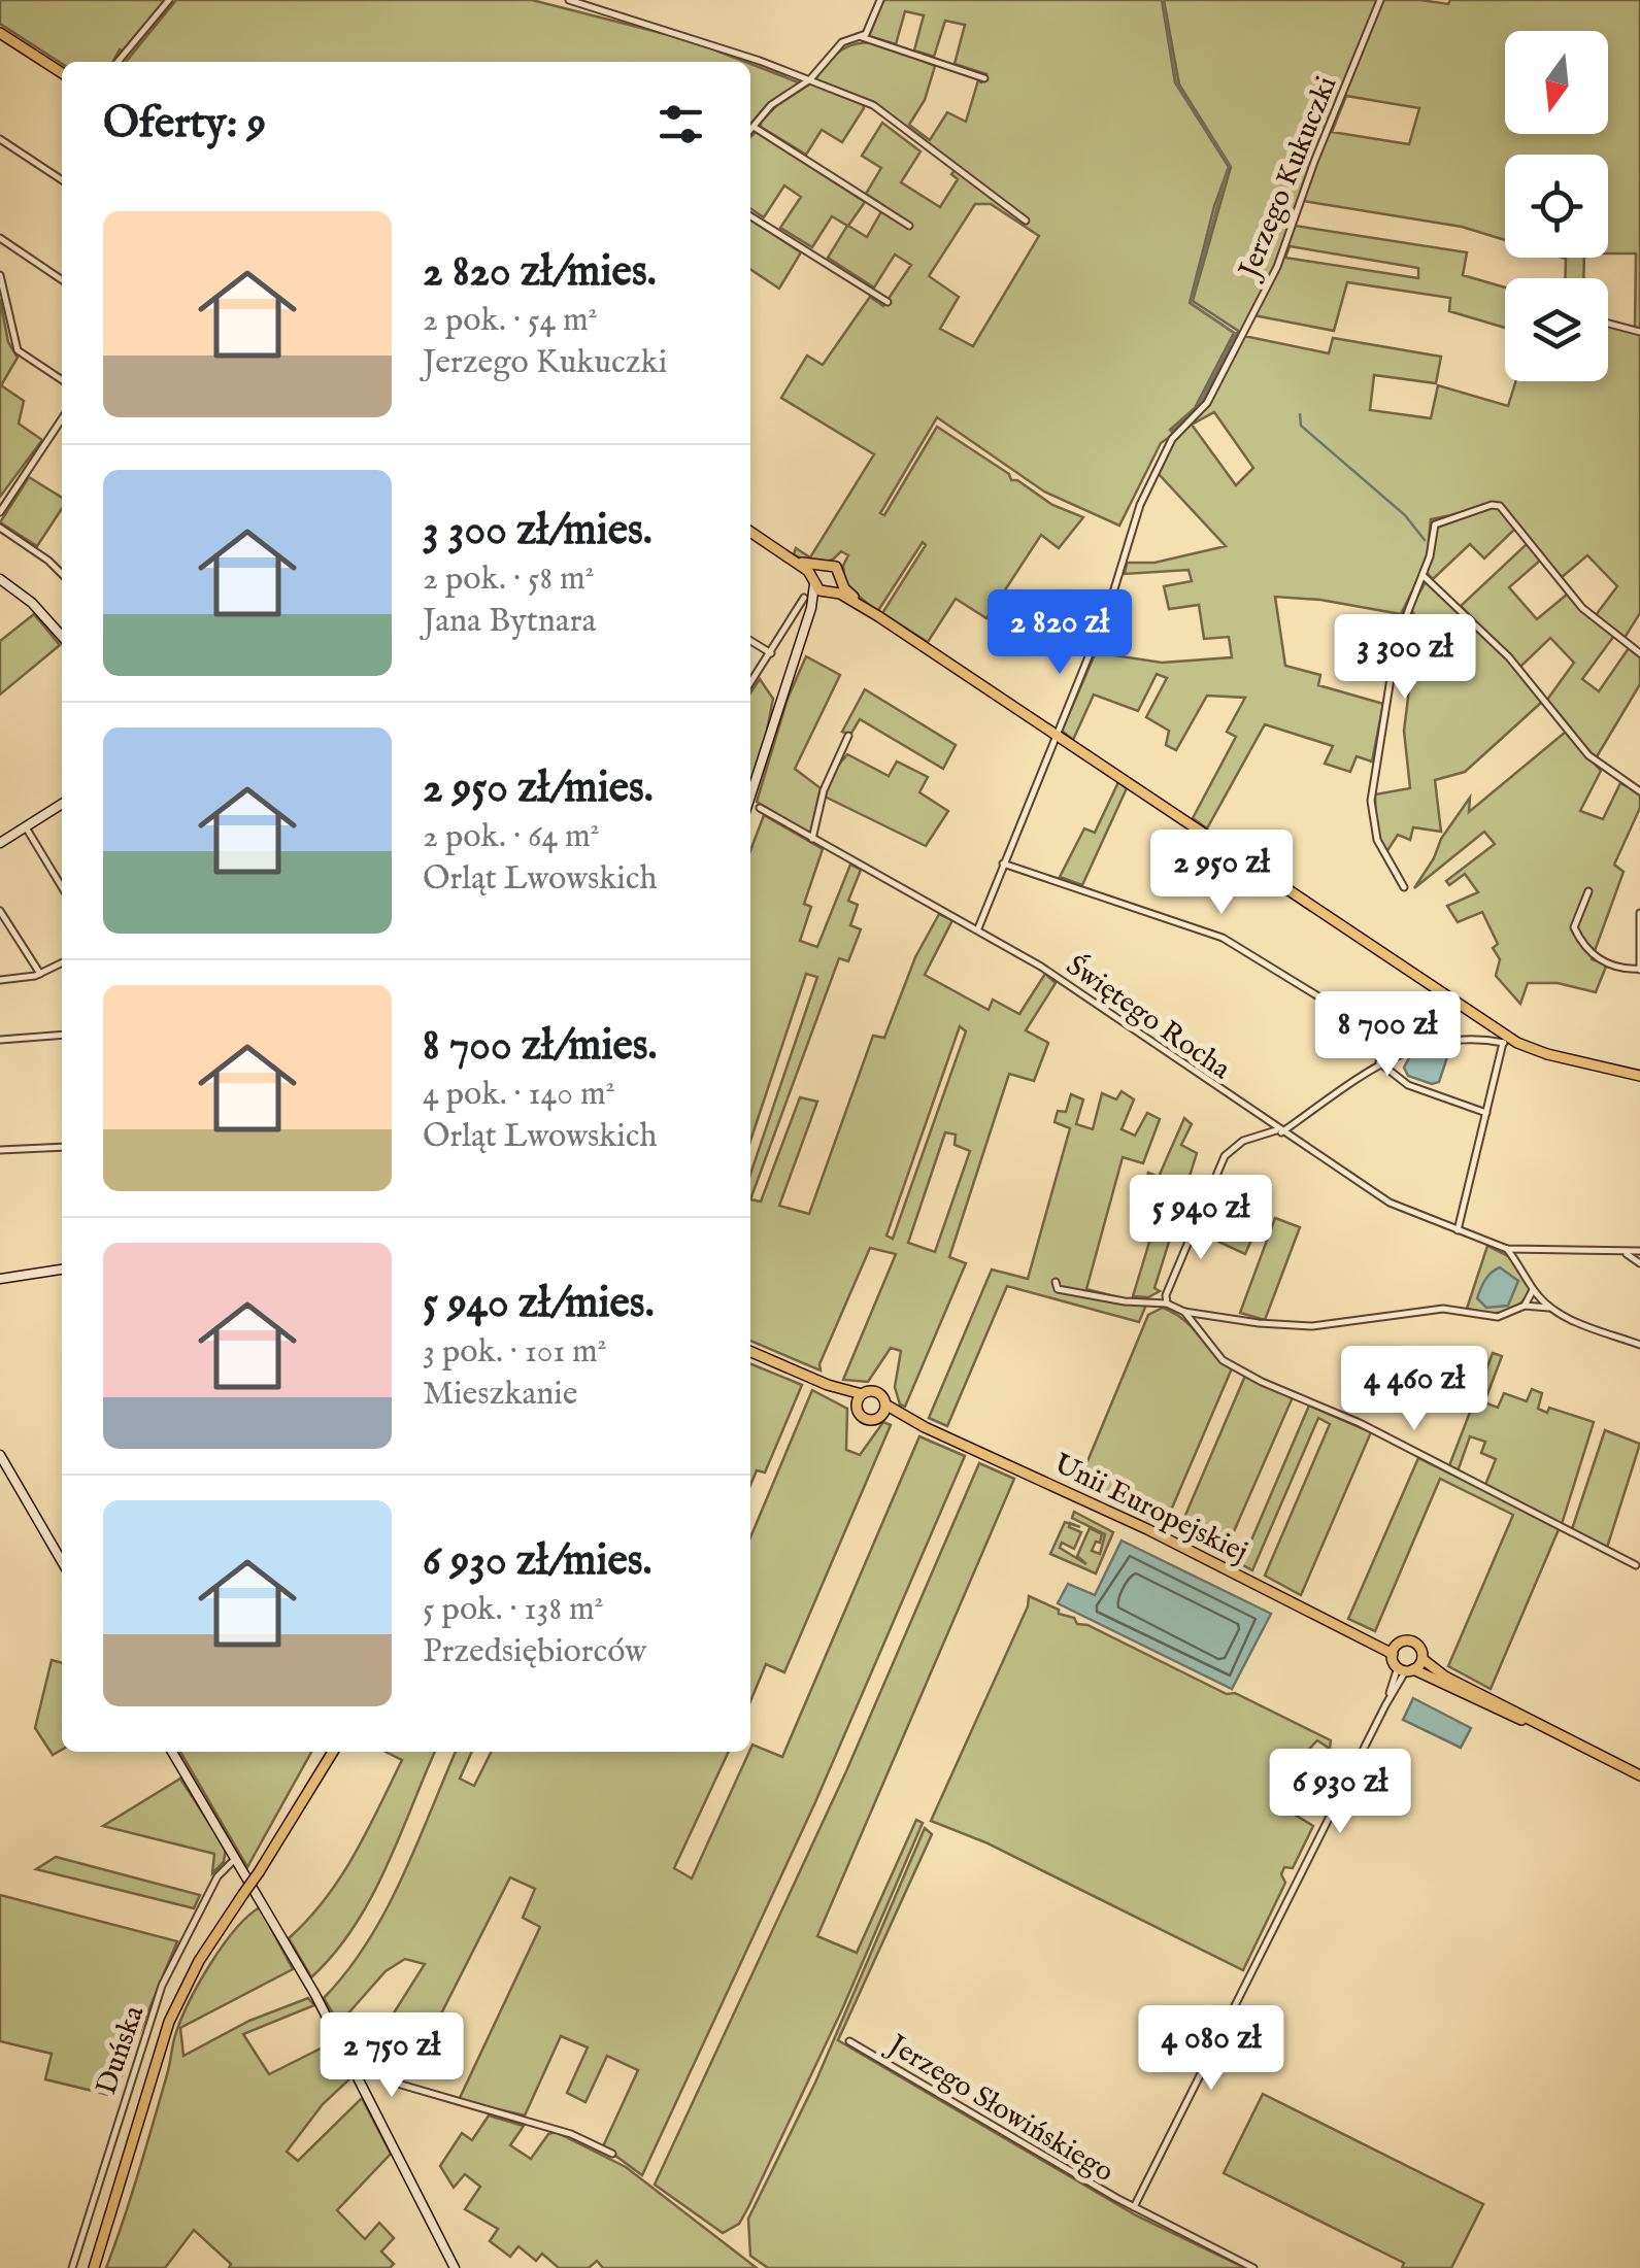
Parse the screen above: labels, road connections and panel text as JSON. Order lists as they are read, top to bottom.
{
  "streets": {
    "main road": ["Unii Europejskiej"],
    "street": [
      "Jerzego Kukuczki",
      "Świętego Rocha",
      "Duńska",
      "Jerzego Słowińskiego"
    ]
  },
  "crossings": [
    ["Jerzego Kukuczki", "Świętego Rocha"]
  ],
  "north": "bottom",
  "page": {
    "heading": "Oferty: 9",
    "list": [
      {
        "name": "2 820 zł/mies.",
        "note": "2 pok. · 54 m² · Jerzego Kukuczki"
      },
      {
        "name": "3 300 zł/mies.",
        "note": "2 pok. · 58 m² · Jana Bytnara"
      },
      {
        "name": "2 950 zł/mies.",
        "note": "2 pok. · 64 m² · Orląt Lwowskich"
      },
      {
        "name": "8 700 zł/mies.",
        "note": "4 pok. · 140 m² · Orląt Lwowskich"
      },
      {
        "name": "5 940 zł/mies.",
        "note": "3 pok. · 101 m² · Mieszkanie"
      },
      {
        "name": "6 930 zł/mies.",
        "note": "5 pok. · 138 m² · Przedsiębiorców"
      }
    ],
    "price": [
      "2 820 zł",
      "3 300 zł",
      "2 950 zł",
      "8 700 zł",
      "5 940 zł",
      "4 460 zł",
      "6 930 zł",
      "4 080 zł",
      "2 750 zł"
    ]
  }
}
